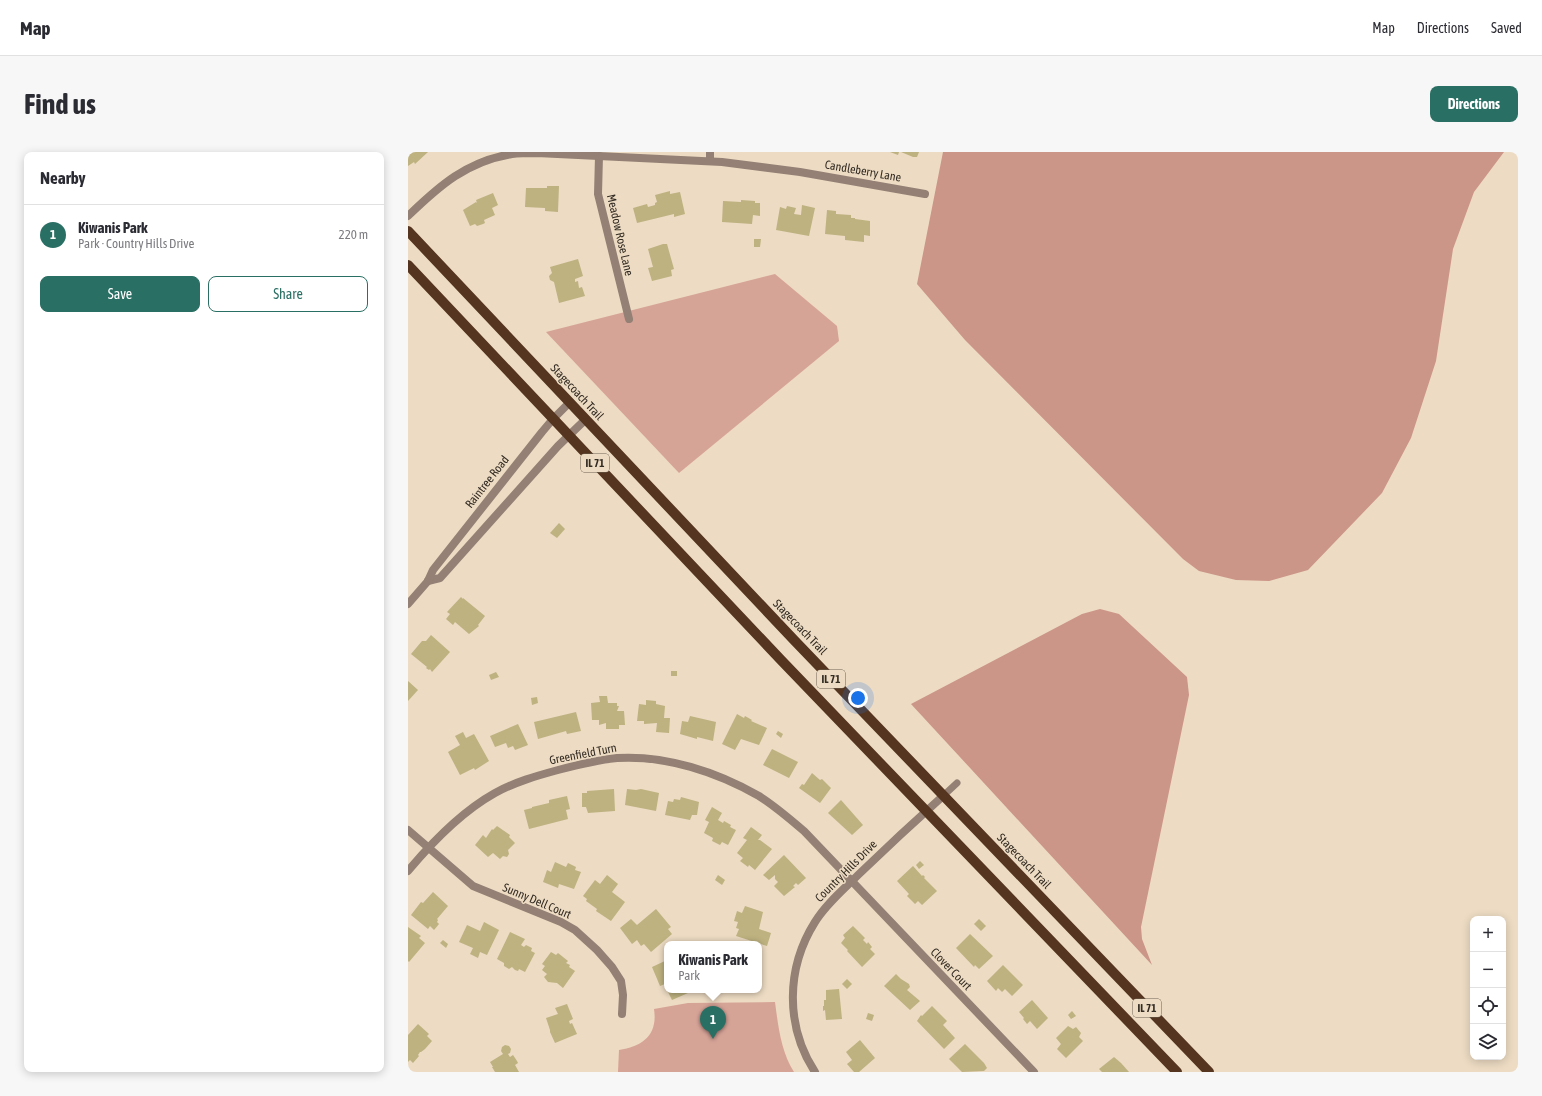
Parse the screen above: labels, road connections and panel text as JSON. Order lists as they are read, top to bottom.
{
  "streets": {
    "main road": ["Stagecoach Trail", "IL 71"],
    "street": [
      "Candleberry Lane",
      "Meadow Rose Lane",
      "Raintree Road",
      "Greenfield Turn",
      "Country Hills Drive",
      "Sunny Dell Court",
      "Clover Court"
    ]
  },
  "crossings": [
    ["Candleberry Lane", "Meadow Rose Lane"],
    ["Stagecoach Trail", "Raintree Road"],
    ["Stagecoach Trail", "Country Hills Drive"],
    ["IL 71", "Raintree Road"],
    ["IL 71", "Country Hills Drive"],
    ["Greenfield Turn", "Country Hills Drive"],
    ["Greenfield Turn", "Sunny Dell Court"],
    ["Greenfield Turn", "Clover Court"],
    ["Country Hills Drive", "Clover Court"]
  ],
  "page": {
    "header": "Map",
    "nav": ["Map", "Directions", "Saved"],
    "buttons": [
      "Directions",
      ["Save", "Share"]
    ],
    "title": "Find us",
    "heading": "Nearby",
    "list": [
      {
        "mark": "1",
        "name": "Kiwanis Park",
        "note": "Park · Country Hills Drive",
        "value": "220 m"
      }
    ],
    "map_buttons": ["+", "−"],
    "popup": ["Kiwanis Park", "Park"],
    "pins": "1"
  }
}
